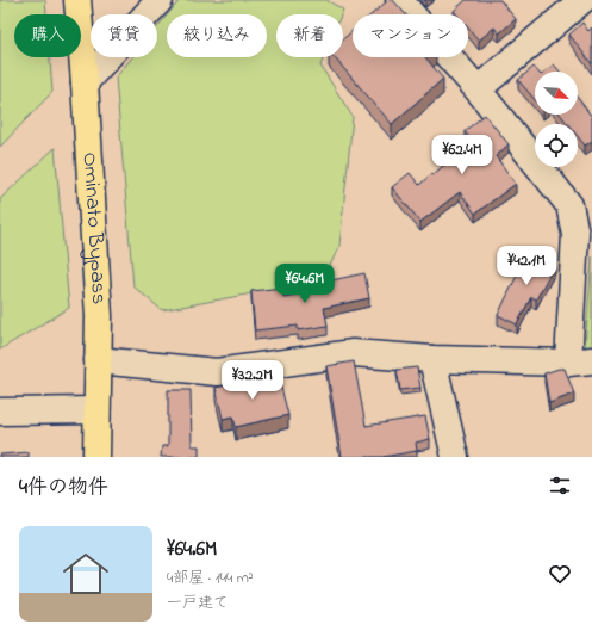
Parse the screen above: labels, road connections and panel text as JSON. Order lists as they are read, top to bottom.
{
  "streets": {
    "highway": ["Ominato Bypass"]
  },
  "north": "bottom right",
  "page": {
    "chip": [
      "購入",
      "賃貸",
      "絞り込み",
      "新着",
      "マンション"
    ],
    "price": [
      "¥62.4M",
      "¥42.1M",
      "¥64.6M",
      "¥32.2M"
    ],
    "heading": "4件の物件",
    "list": [
      {
        "name": "¥64.6M",
        "note": "4部屋 · 144 m² · 一戸建て"
      }
    ]
  }
}
